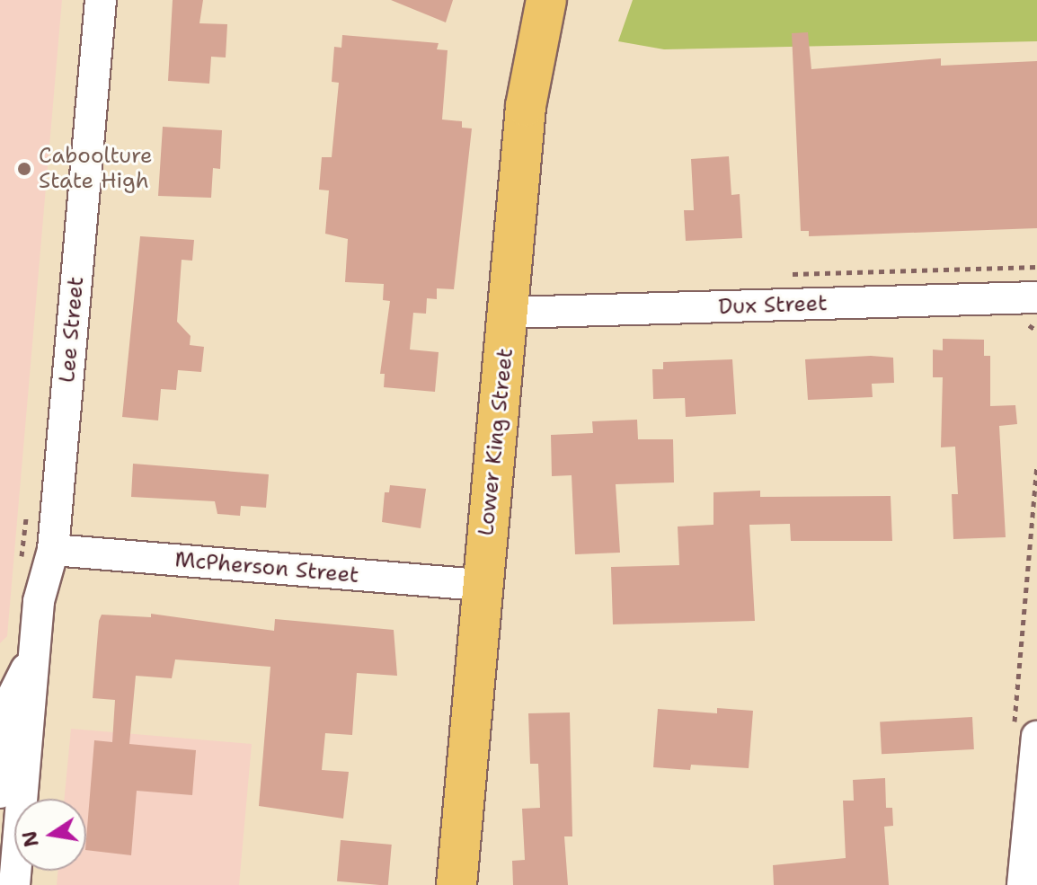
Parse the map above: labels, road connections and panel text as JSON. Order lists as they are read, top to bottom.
{
  "streets": {
    "main road": ["Lower King Street"],
    "street": ["Dux Street", "Lee Street", "McPherson Street"]
  },
  "crossings": [
    ["Dux Street", "Lower King Street"],
    ["Lee Street", "McPherson Street"],
    ["Lower King Street", "McPherson Street"]
  ],
  "places": ["Caboolture State High"],
  "north": "left"
}
